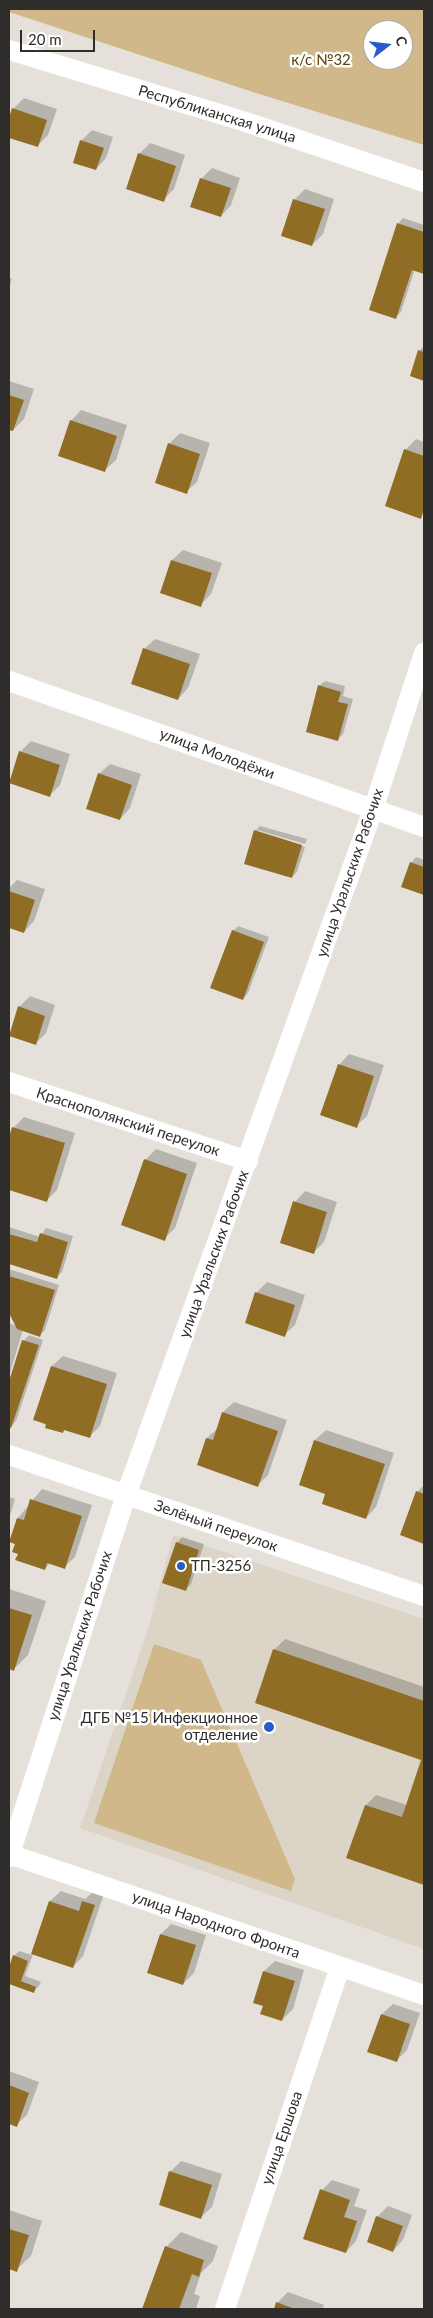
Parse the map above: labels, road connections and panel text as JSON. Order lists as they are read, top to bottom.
{
  "streets": {
    "street": [
      "Республиканская улица",
      "улица Молодёжи",
      "улица Уральских Рабочих",
      "Краснополянский переулок",
      "Зелёный переулок",
      "улица Народного Фронта",
      "улица Ершова"
    ]
  },
  "crossings": [
    ["улица Молодёжи", "улица Уральских Рабочих"],
    ["улица Уральских Рабочих", "Краснополянский переулок"],
    ["улица Уральских Рабочих", "Зелёный переулок"],
    ["улица Уральских Рабочих", "улица Народного Фронта"],
    ["улица Народного Фронта", "улица Ершова"]
  ],
  "parks": ["к/с №32"],
  "places": ["ТП-3256", "ДГБ №15 Инфекционное отделение"],
  "scale_bar": "20 m",
  "north": "right"
}
